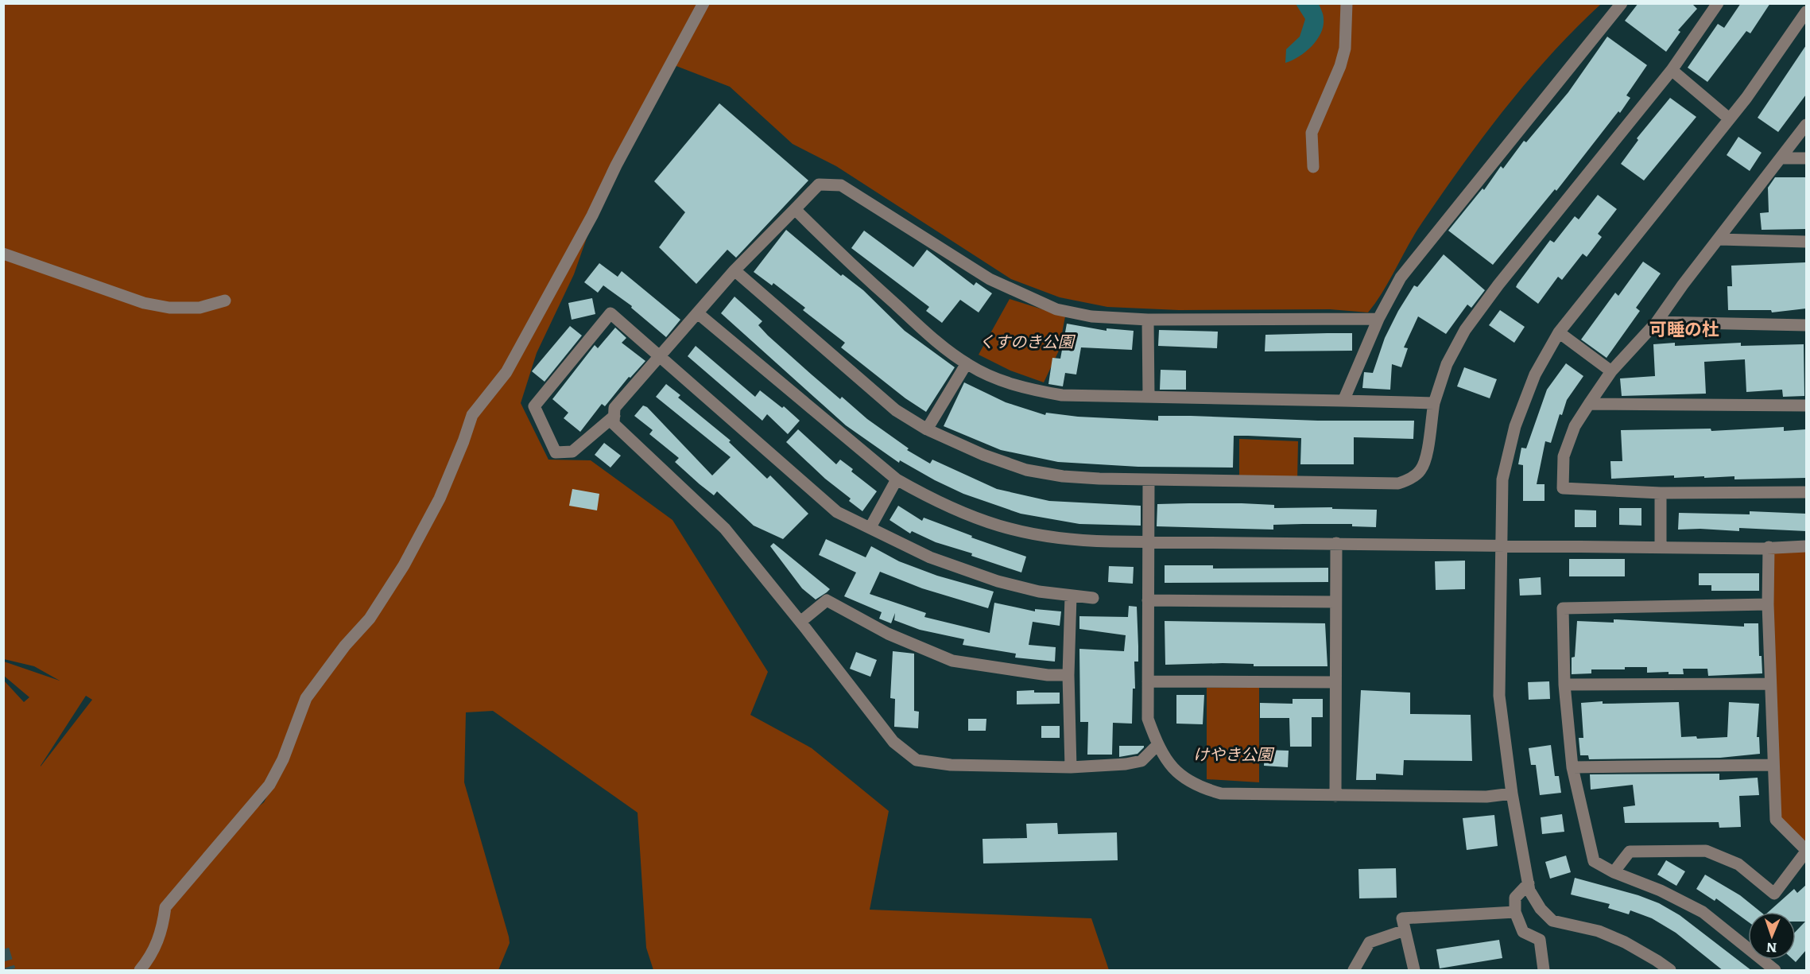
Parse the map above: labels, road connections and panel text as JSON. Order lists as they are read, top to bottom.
{
  "districts": ["可睡の杜"],
  "parks": ["くすのき公園", "けやき公園"],
  "north": "bottom"
}
